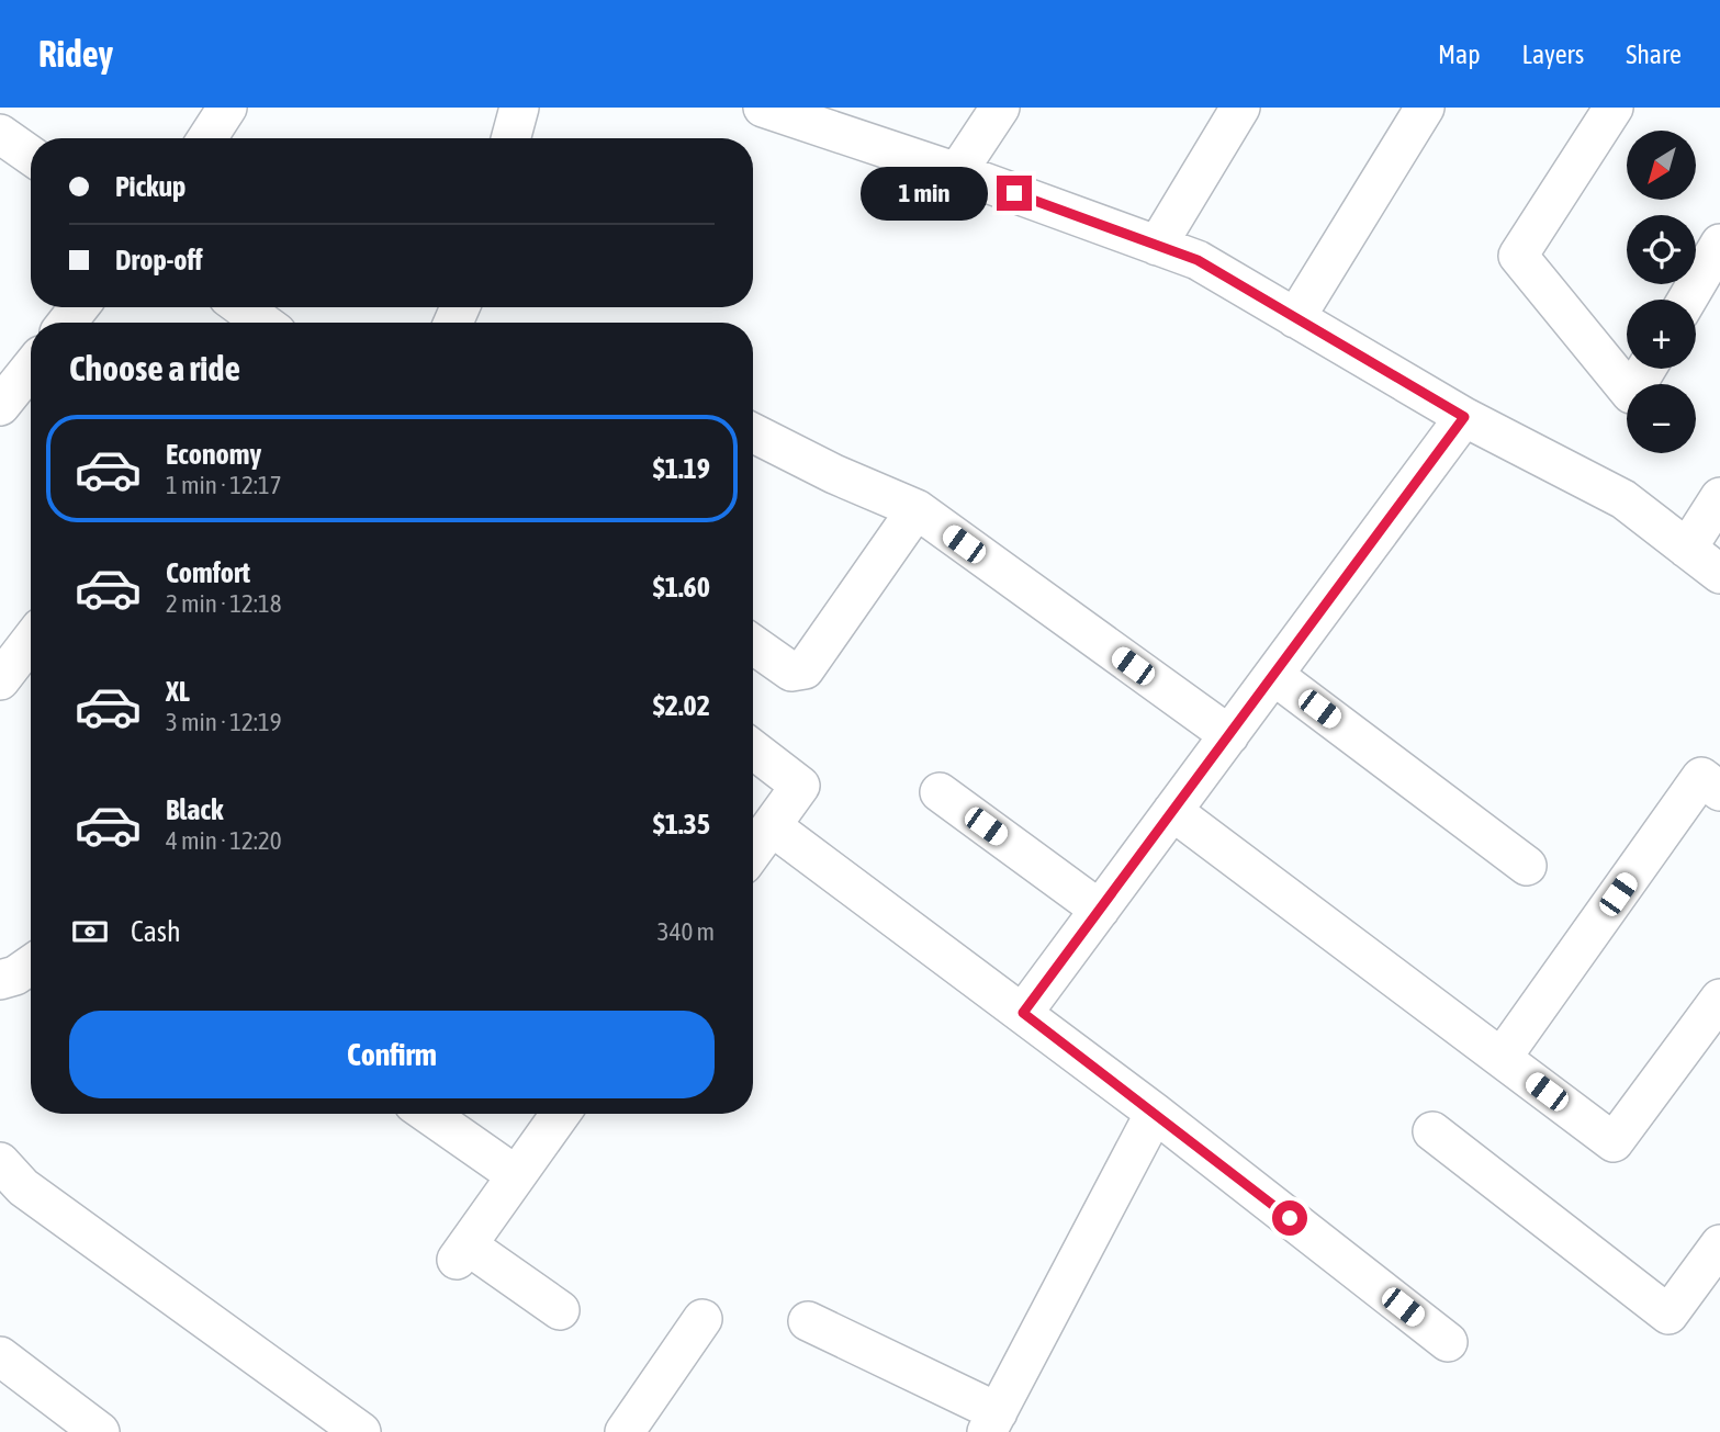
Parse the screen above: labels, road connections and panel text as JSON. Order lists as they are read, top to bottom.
{
  "north": "bottom left",
  "page": {
    "header": "Ridey",
    "nav": ["Map", "Layers", "Share"],
    "map_buttons": ["+", "−"],
    "banner": ["Pickup", "Drop-off"],
    "bubble": "1 min",
    "heading": "Choose a ride",
    "list": [
      {
        "name": "Economy",
        "note": "1 min · 12:17",
        "value": "$1.19"
      },
      {
        "name": "Comfort",
        "note": "2 min · 12:18",
        "value": "$1.60"
      },
      {
        "name": "XL",
        "note": "3 min · 12:19",
        "value": "$2.02"
      },
      {
        "name": "Black",
        "note": "4 min · 12:20",
        "value": "$1.35"
      }
    ],
    "pay": ["Cash", "340 m"],
    "buttons": "Confirm"
  }
}
